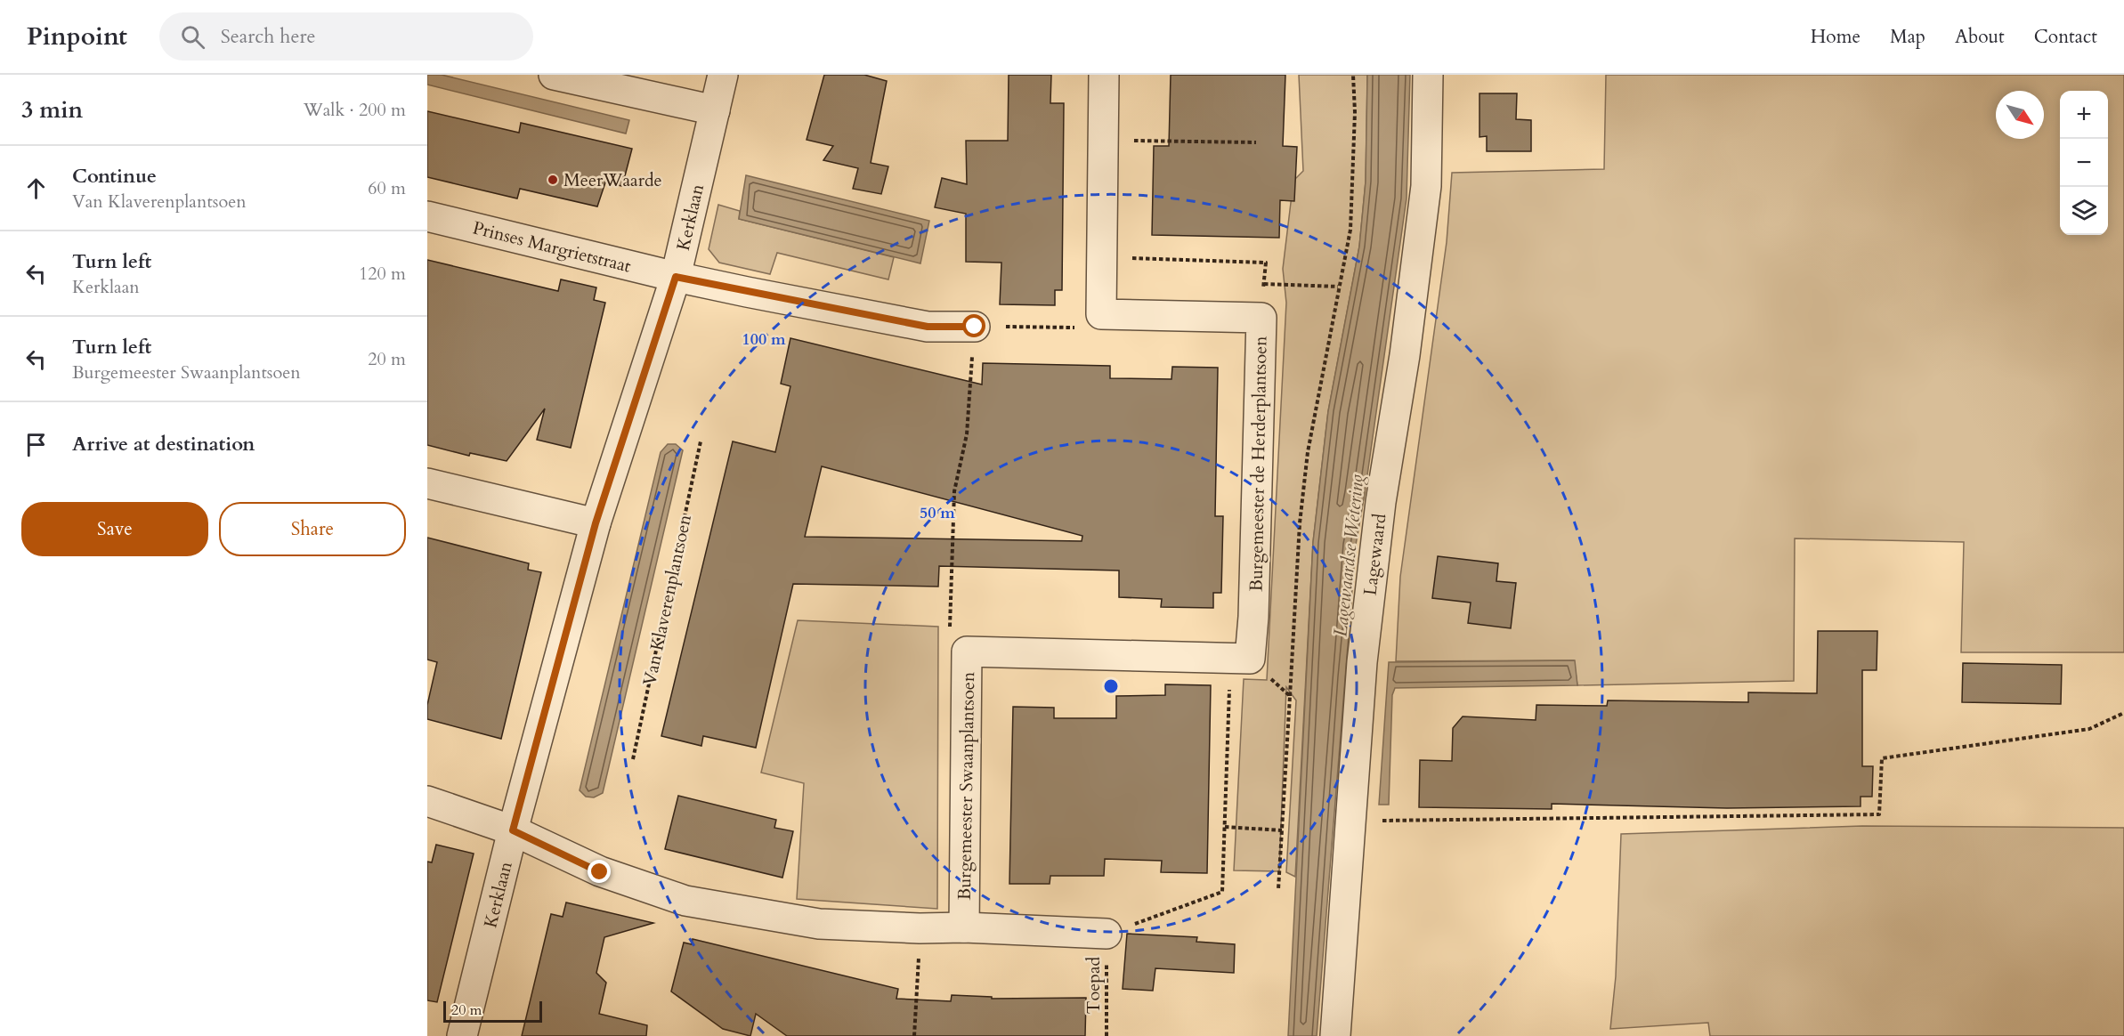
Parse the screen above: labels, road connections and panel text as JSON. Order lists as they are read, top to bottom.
{
  "streets": {
    "street": [
      "Kerklaan",
      "Prinses Margrietstraat",
      "Burgemeester de Herderplantsoen",
      "Lagewaard",
      "Burgemeester Swaanplantsoen"
    ],
    "path": ["Van Klaverenplantsoen", "Toepad"]
  },
  "crossings": [
    ["Kerklaan", "Prinses Margrietstraat"],
    ["Burgemeester de Herderplantsoen", "Burgemeester Swaanplantsoen"]
  ],
  "water": ["Lagewaardse Wetering"],
  "places": ["MeerWaarde"],
  "scale_bar": "20 m",
  "north": "bottom right",
  "page": {
    "header": "Pinpoint",
    "search": "Search here",
    "nav": [
      "Home",
      "Map",
      "About",
      "Contact"
    ],
    "heading": ["3 min", "Walk · 200 m"],
    "map_buttons": ["+", "−"],
    "list": [
      ["Continue", "Van Klaverenplantsoen", "60 m"],
      ["Turn left", "Kerklaan", "120 m"],
      ["Turn left", "Burgemeester Swaanplantsoen", "20 m"],
      "Arrive at destination"
    ],
    "buttons": ["Save", "Share"],
    "scale": "20 m"
  },
  "rings": ["100 m", "50 m"]
}
